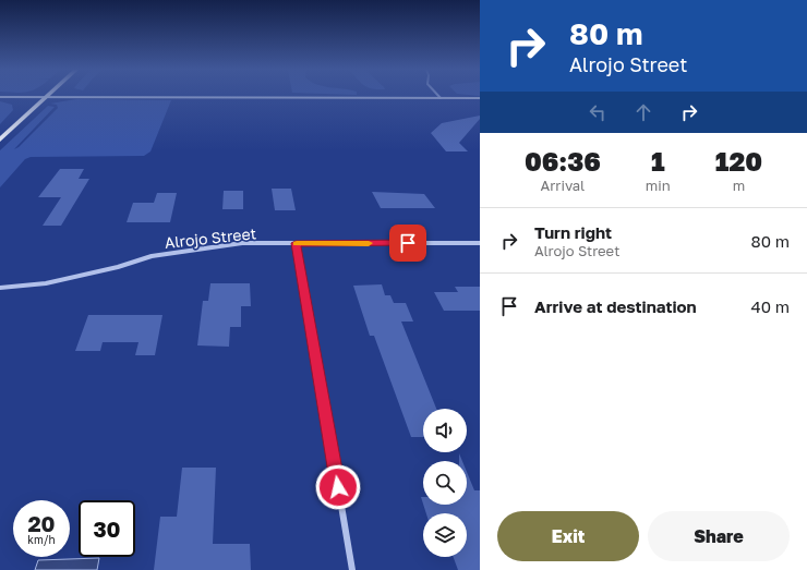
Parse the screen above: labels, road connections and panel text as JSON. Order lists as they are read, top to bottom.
{
  "streets": {
    "street": ["Alrojo Street"]
  },
  "page": {
    "turn": ["80 m", "Alrojo Street"],
    "eta": [
      "06:36",
      "Arrival",
      "1",
      "min",
      "120",
      "m"
    ],
    "list": [
      {
        "name": "Turn right",
        "note": "Alrojo Street",
        "value": "80 m"
      },
      {
        "name": "Arrive at destination",
        "value": "40 m"
      }
    ],
    "speed": "20 km/h",
    "limit": "30",
    "buttons": ["Exit", "Share"]
  }
}
